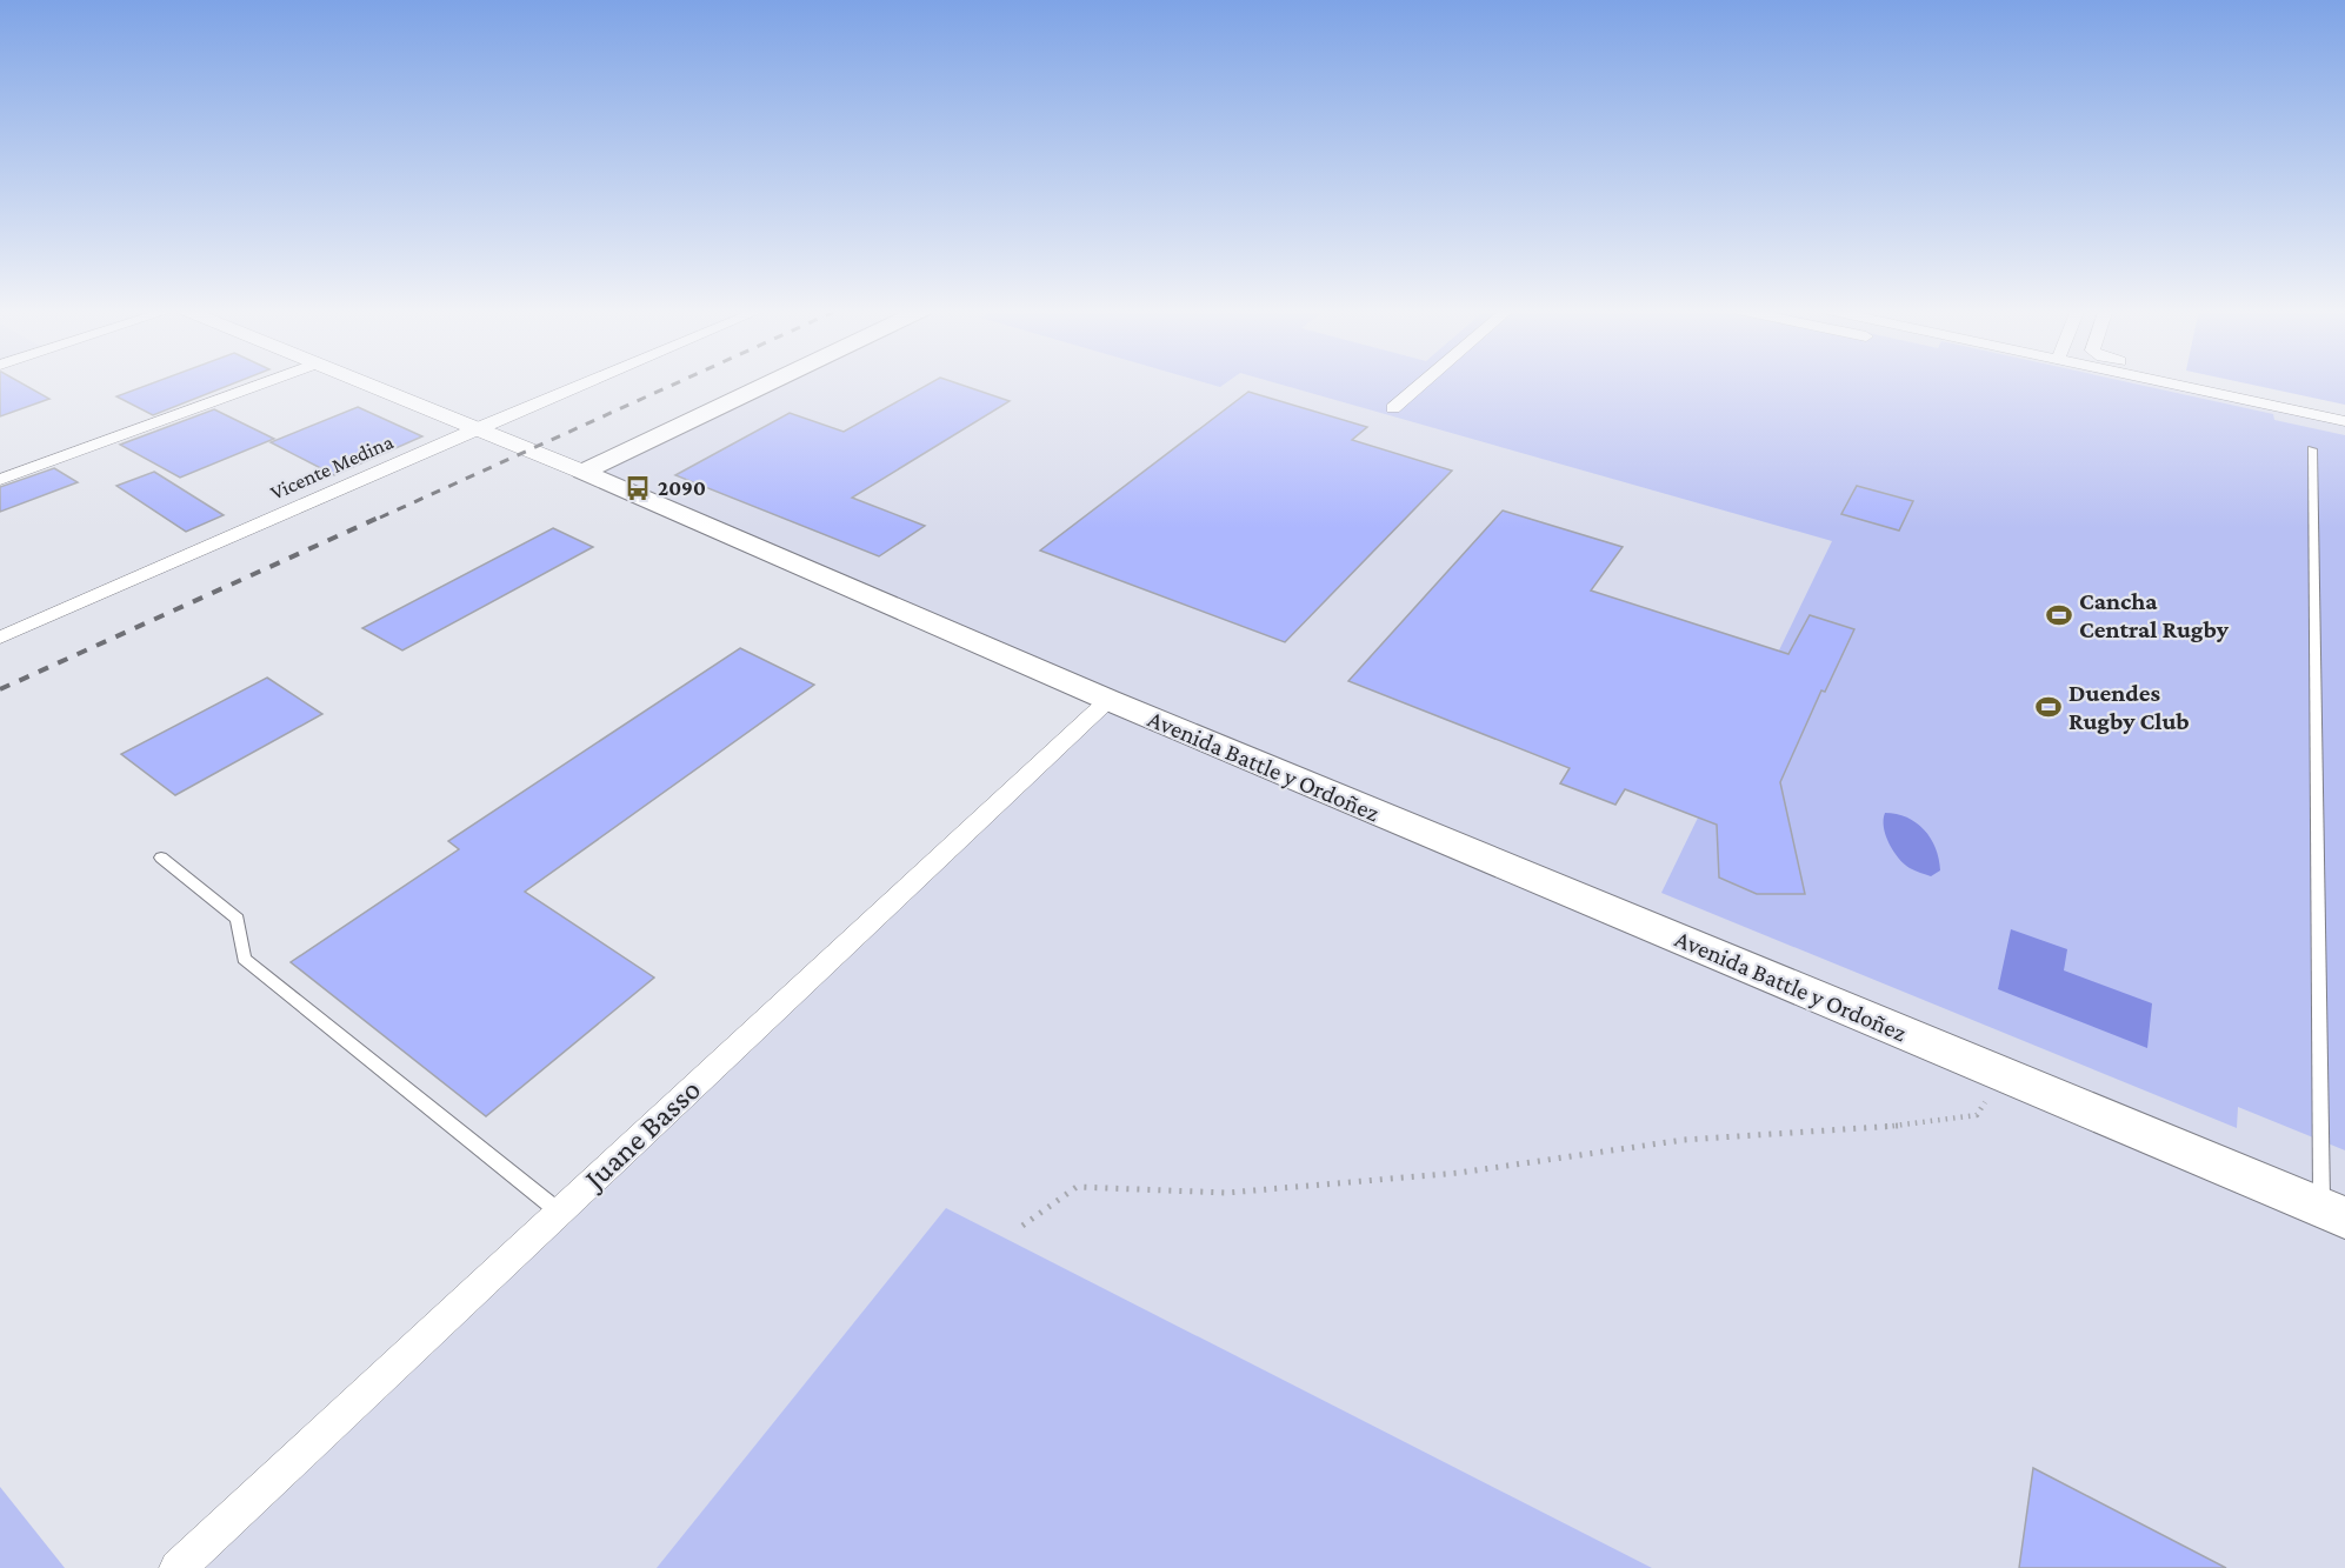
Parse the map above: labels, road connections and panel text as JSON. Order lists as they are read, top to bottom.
{
  "streets": {
    "main road": ["Avenida Battle y Ordoñez"],
    "street": ["Vicente Medina", "Juane Basso"]
  },
  "crossings": [
    ["Vicente Medina", "Avenida Battle y Ordoñez"],
    ["Avenida Battle y Ordoñez", "Juane Basso"]
  ],
  "places": {
    "bus stop": ["2090"],
    "sports": ["Cancha Central Rugby", "Duendes Rugby Club"]
  }
}
